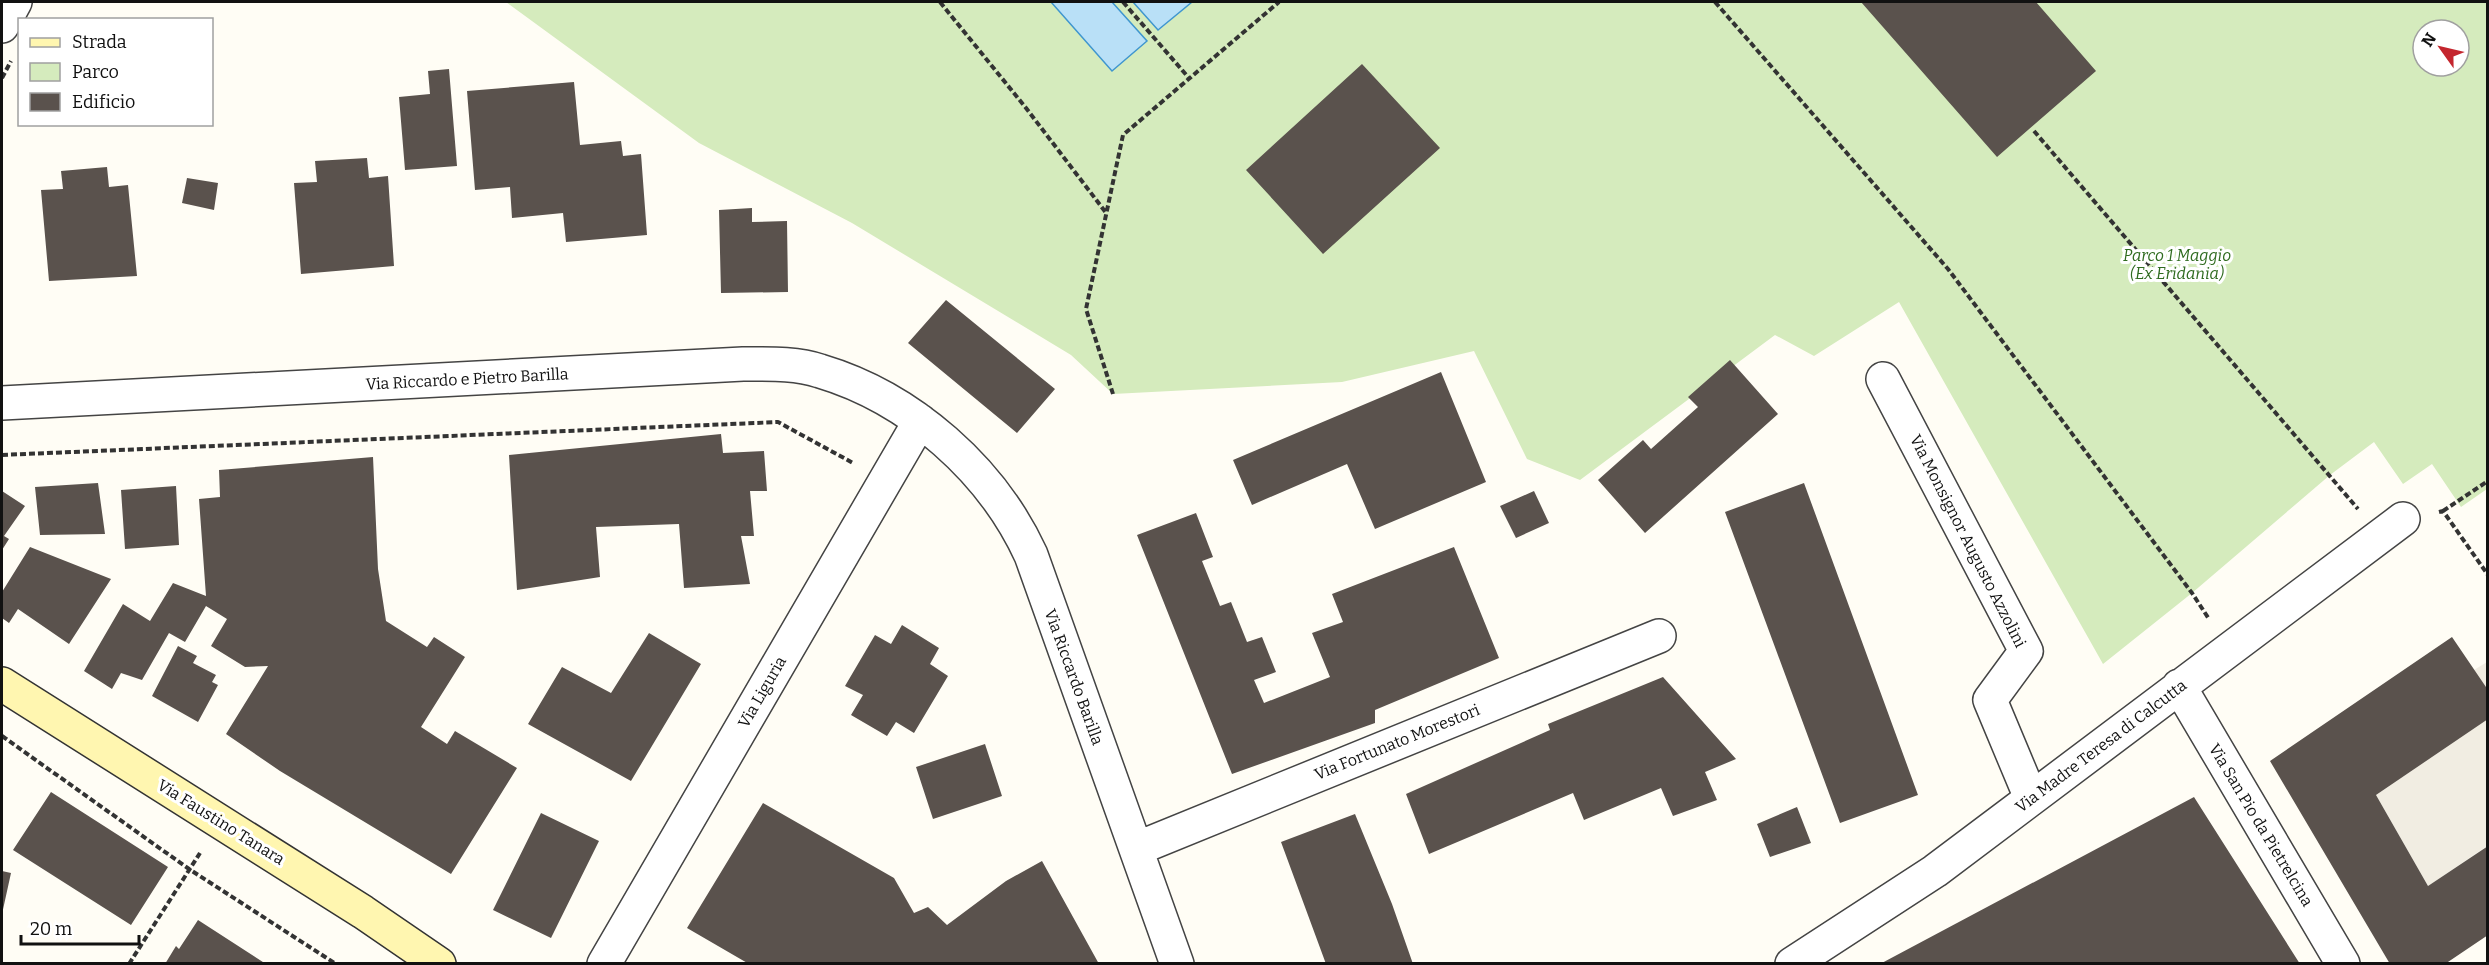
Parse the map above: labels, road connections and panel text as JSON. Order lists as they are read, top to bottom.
{
  "streets": {
    "main road": ["Via Faustino Tanara"],
    "street": [
      "Via Riccardo e Pietro Barilla",
      "Via Monsignor Augusto Azzolini",
      "Via Riccardo Barilla",
      "Via Liguria",
      "Via Fortunato Morestori",
      "Via Madre Teresa di Calcutta",
      "Via San Pio da Pietrelcina"
    ]
  },
  "crossings": [
    ["Via Riccardo e Pietro Barilla", "Via Riccardo Barilla"],
    ["Via Riccardo e Pietro Barilla", "Via Liguria"],
    ["Via Monsignor Augusto Azzolini", "Via Madre Teresa di Calcutta"],
    ["Via Riccardo Barilla", "Via Liguria"],
    ["Via Riccardo Barilla", "Via Fortunato Morestori"],
    ["Via Madre Teresa di Calcutta", "Via San Pio da Pietrelcina"]
  ],
  "parks": ["Parco 1 Maggio (Ex Eridania)"],
  "legend": ["Strada", "Parco", "Edificio"],
  "scale_bar": "20 m",
  "north": "top left"
}
